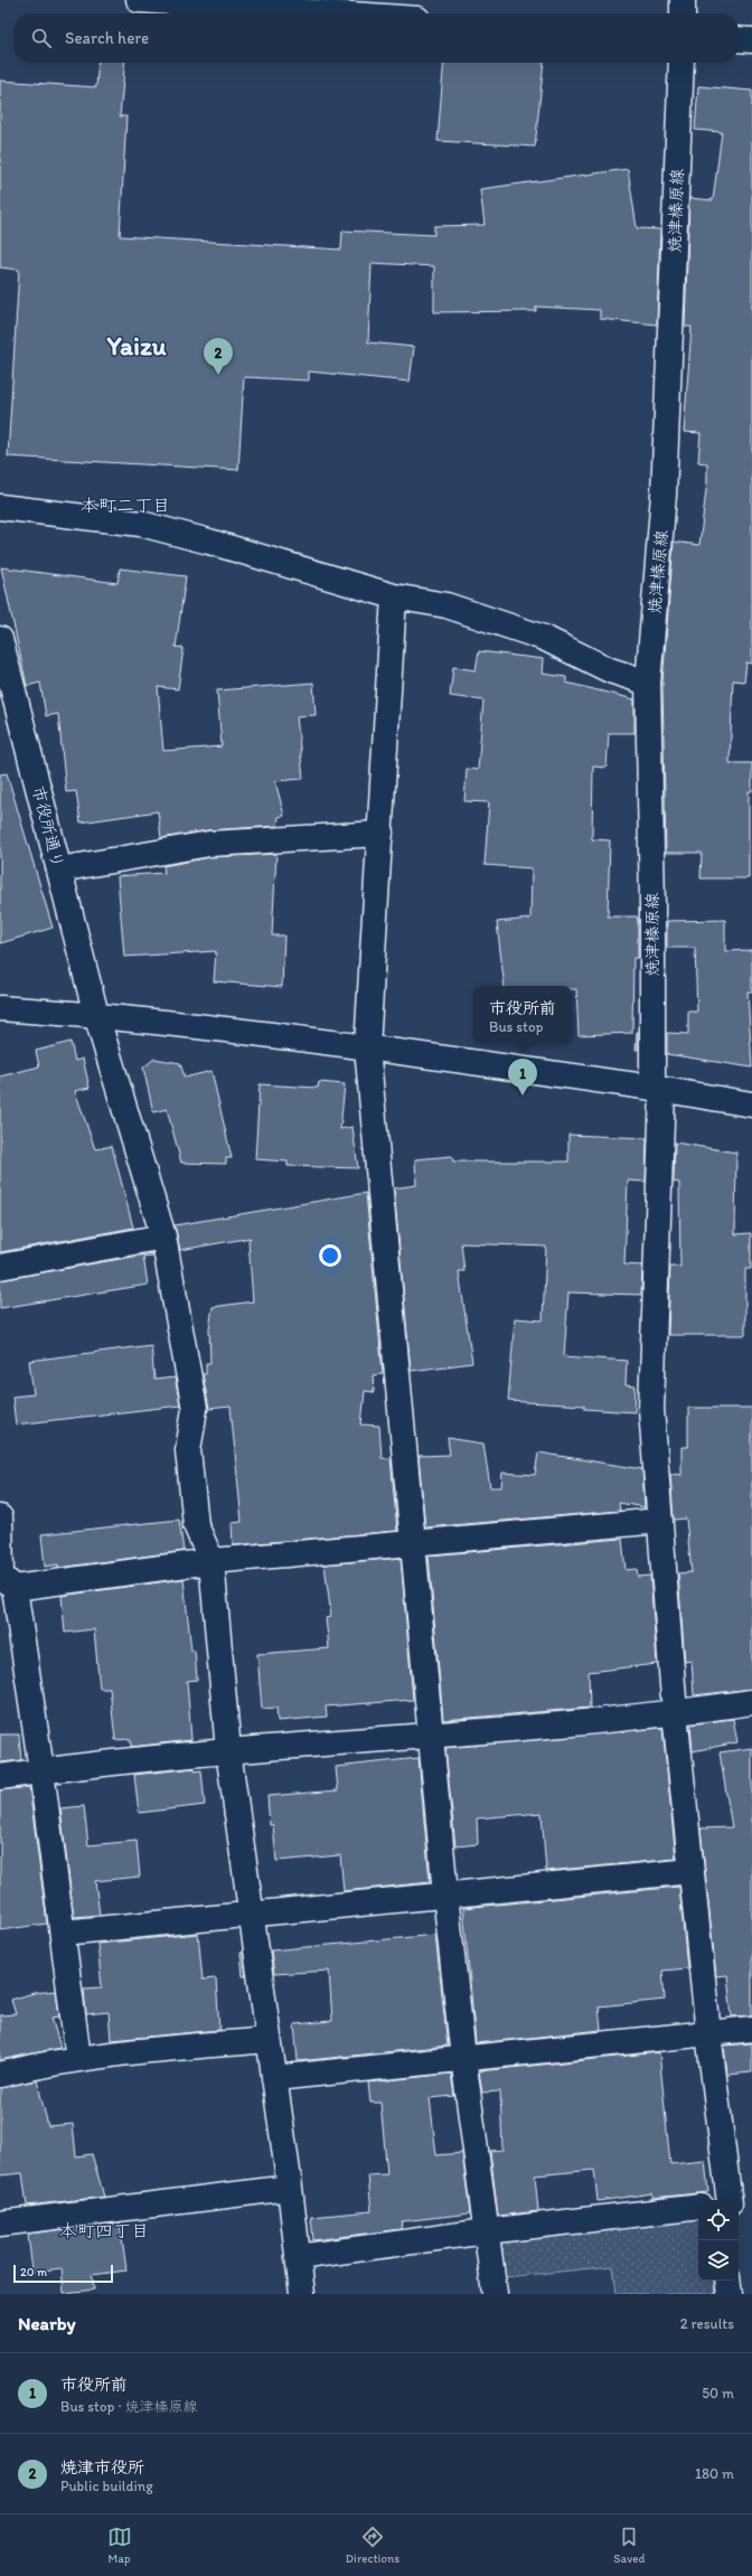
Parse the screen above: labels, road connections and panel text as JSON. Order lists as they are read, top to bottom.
{
  "streets": {
    "street": ["焼津榛原線", "市役所通り"]
  },
  "districts": ["Yaizu", "本町二丁目", "本町四丁目"],
  "scale_bar": "20 m",
  "page": {
    "search": "Search here",
    "pins": ["2", "1"],
    "popup": ["市役所前", "Bus stop"],
    "scale": "20 m",
    "heading": ["Nearby", "2 results"],
    "list": [
      {
        "mark": "1",
        "name": "市役所前",
        "note": "Bus stop · 焼津榛原線",
        "value": "50 m"
      },
      {
        "mark": "2",
        "name": "焼津市役所",
        "note": "Public building",
        "value": "180 m"
      }
    ],
    "nav": ["Map", "Directions", "Saved"]
  }
}
